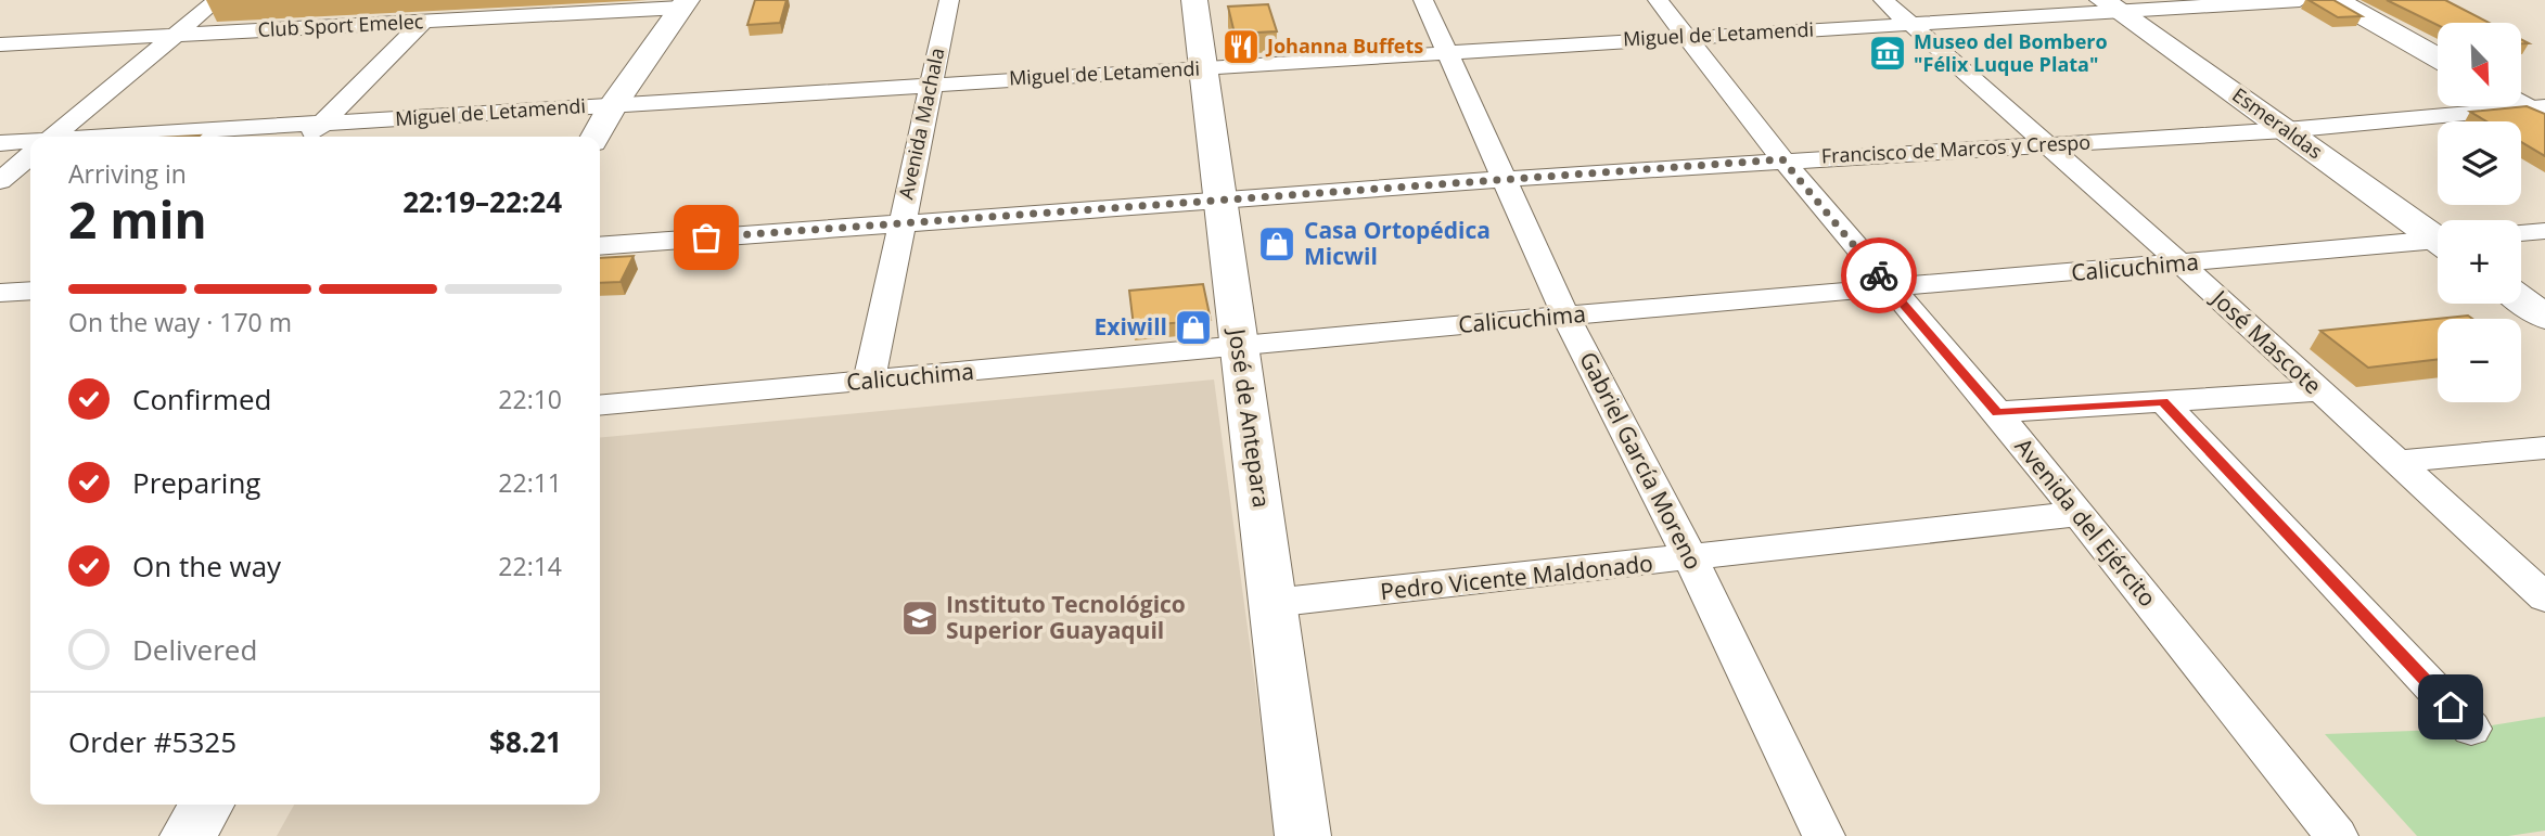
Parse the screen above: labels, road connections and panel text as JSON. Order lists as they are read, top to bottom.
{
  "streets": {
    "main road": ["Esmeraldas", "José de Antepara"],
    "street": [
      "Club Sport Emelec",
      "Miguel de Letamendi",
      "Avenida Machala",
      "Francisco de Marcos y Crespo",
      "Calicuchima",
      "José Mascote",
      "Gabriel García Moreno",
      "Avenida del Ejército",
      "Pedro Vicente Maldonado"
    ]
  },
  "crossings": [
    ["Miguel de Letamendi", "Avenida Machala"],
    ["Miguel de Letamendi", "Esmeraldas"],
    ["Miguel de Letamendi", "José Mascote"],
    ["Miguel de Letamendi", "José de Antepara"],
    ["Miguel de Letamendi", "Gabriel García Moreno"],
    ["Miguel de Letamendi", "Avenida del Ejército"],
    ["Avenida Machala", "Francisco de Marcos y Crespo"],
    ["Avenida Machala", "Calicuchima"],
    ["Esmeraldas", "Francisco de Marcos y Crespo"],
    ["Francisco de Marcos y Crespo", "José Mascote"],
    ["Francisco de Marcos y Crespo", "José de Antepara"],
    ["Francisco de Marcos y Crespo", "Gabriel García Moreno"],
    ["Francisco de Marcos y Crespo", "Avenida del Ejército"],
    ["Calicuchima", "José Mascote"],
    ["Calicuchima", "José de Antepara"],
    ["Calicuchima", "Gabriel García Moreno"],
    ["Calicuchima", "Avenida del Ejército"],
    ["José de Antepara", "Pedro Vicente Maldonado"],
    ["Gabriel García Moreno", "Pedro Vicente Maldonado"],
    ["Avenida del Ejército", "Pedro Vicente Maldonado"]
  ],
  "places": {
    "restaurant": ["Johanna Buffets"],
    "museum": ["Museo del Bombero \"Félix Luque Plata\""],
    "shop": ["Casa Ortopédica Micwil", "Exiwill"],
    "school or university": ["Instituto Tecnológico Superior Guayaquil"]
  },
  "north": "bottom right",
  "page": {
    "map_buttons": ["+", "−"],
    "heading": ["2 min", "Arriving in", "22:19–22:24"],
    "panel": ["Order #5325", "$8.21"],
    "bar": "On the way · 170 m",
    "list": [
      ["Confirmed", "22:10"],
      ["Preparing", "22:11"],
      ["On the way", "22:14"],
      "Delivered"
    ]
  }
}
